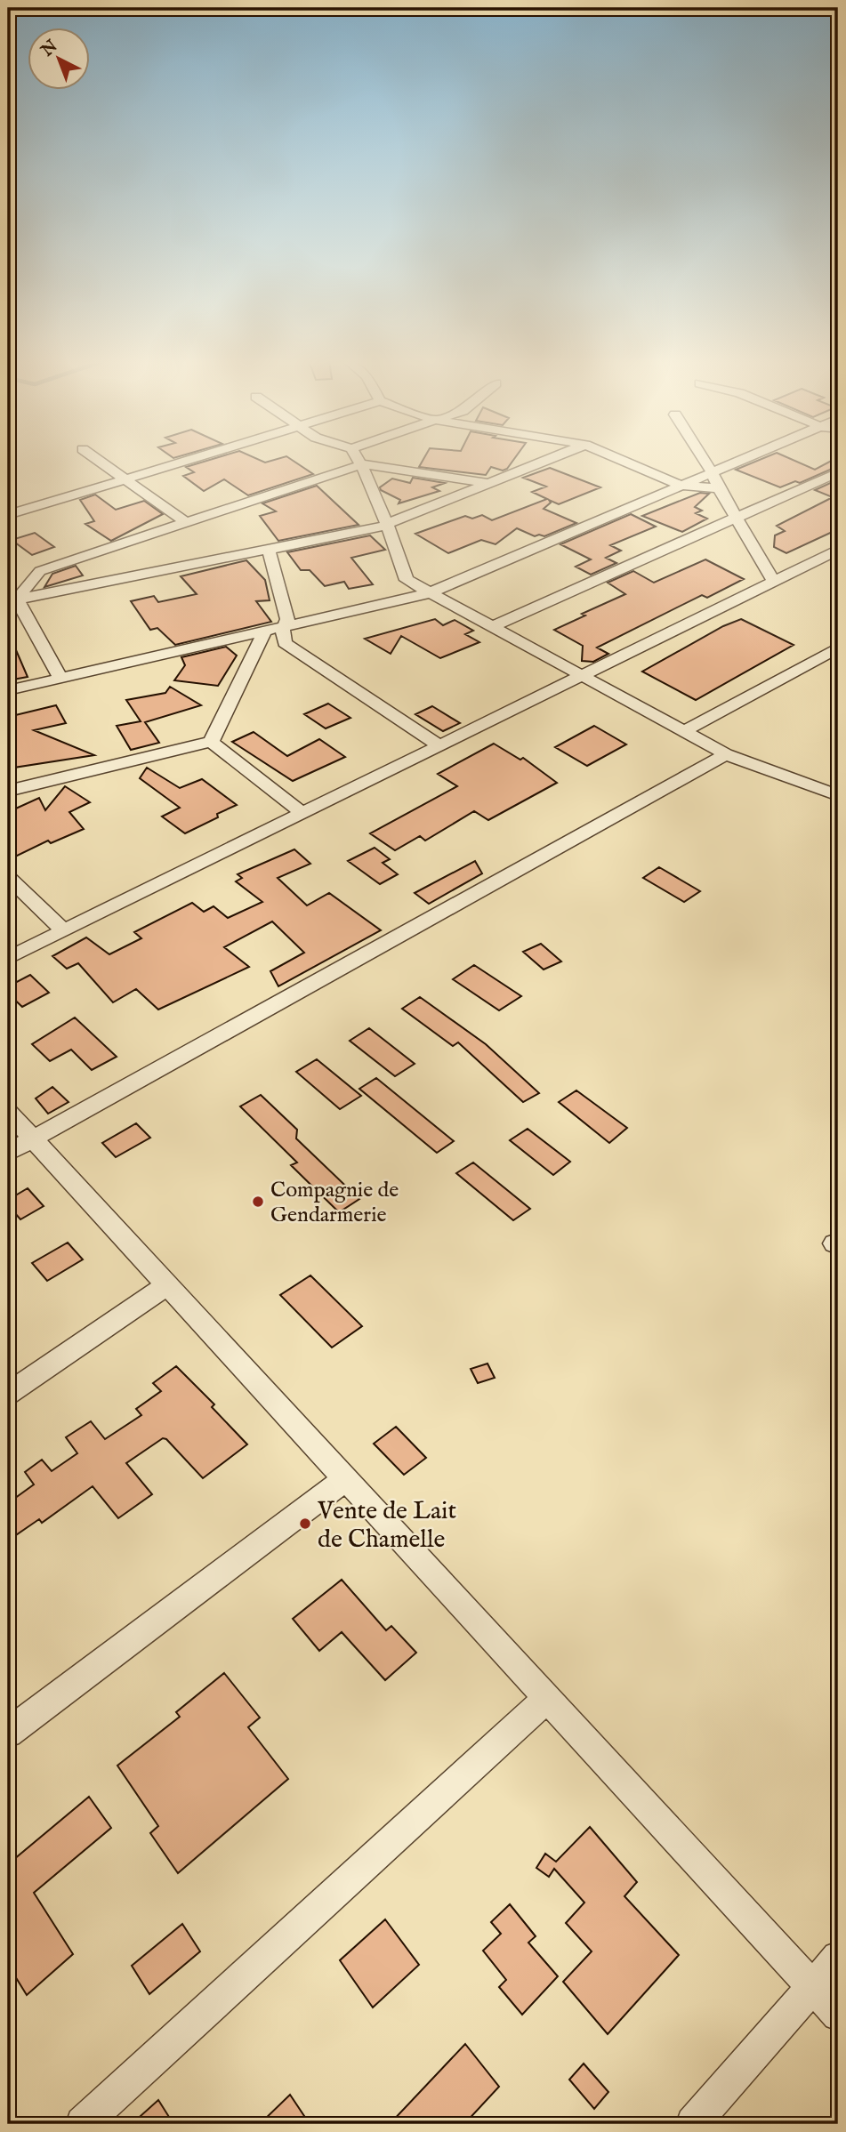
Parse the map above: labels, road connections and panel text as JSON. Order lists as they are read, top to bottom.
{
  "places": ["Compagnie de Gendarmerie", "Vente de Lait de Chamelle"],
  "north": "top left"
}
